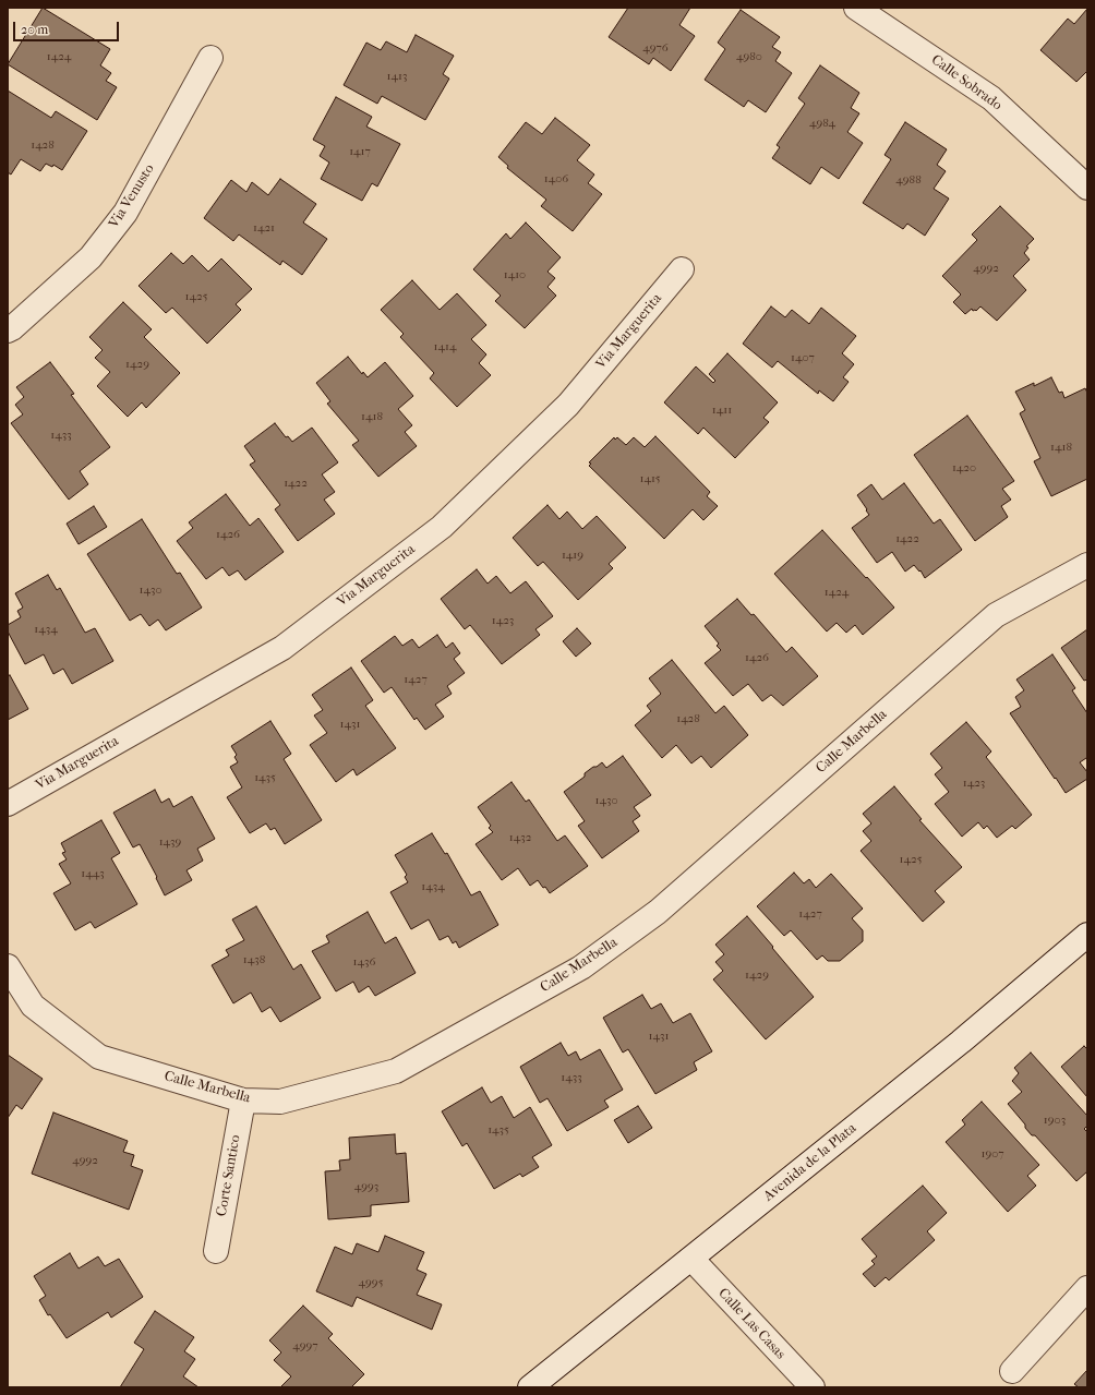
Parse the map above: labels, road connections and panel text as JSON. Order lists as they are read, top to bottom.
{
  "streets": {
    "street": [
      "Calle Sobrado",
      "Via Venusto",
      "Via Marguerita",
      "Calle Marbella",
      "Avenida de la Plata",
      "Corte Santico",
      "Calle Las Casas"
    ]
  },
  "crossings": [
    ["Calle Marbella", "Corte Santico"],
    ["Avenida de la Plata", "Calle Las Casas"]
  ],
  "house_numbers": [
    "4976",
    "1424",
    "4980",
    "1413",
    "4984",
    "1428",
    "1417",
    "1406",
    "4988",
    "1421",
    "4992",
    "1410",
    "1425",
    "1414",
    "1407",
    "1429",
    "1411",
    "1418",
    "1433",
    "1418",
    "1420",
    "1415",
    "1422",
    "1426",
    "1422",
    "1419",
    "1430",
    "1424",
    "1423",
    "1434",
    "1426",
    "1427",
    "1428",
    "1431",
    "1435",
    "1423",
    "1430",
    "1432",
    "1439",
    "1425",
    "1443",
    "1434",
    "1427",
    "1438",
    "1436",
    "1429",
    "1431",
    "1433",
    "1903",
    "1435",
    "1907",
    "4992",
    "4993",
    "4995",
    "4997"
  ],
  "scale_bar": "20 m"
}
